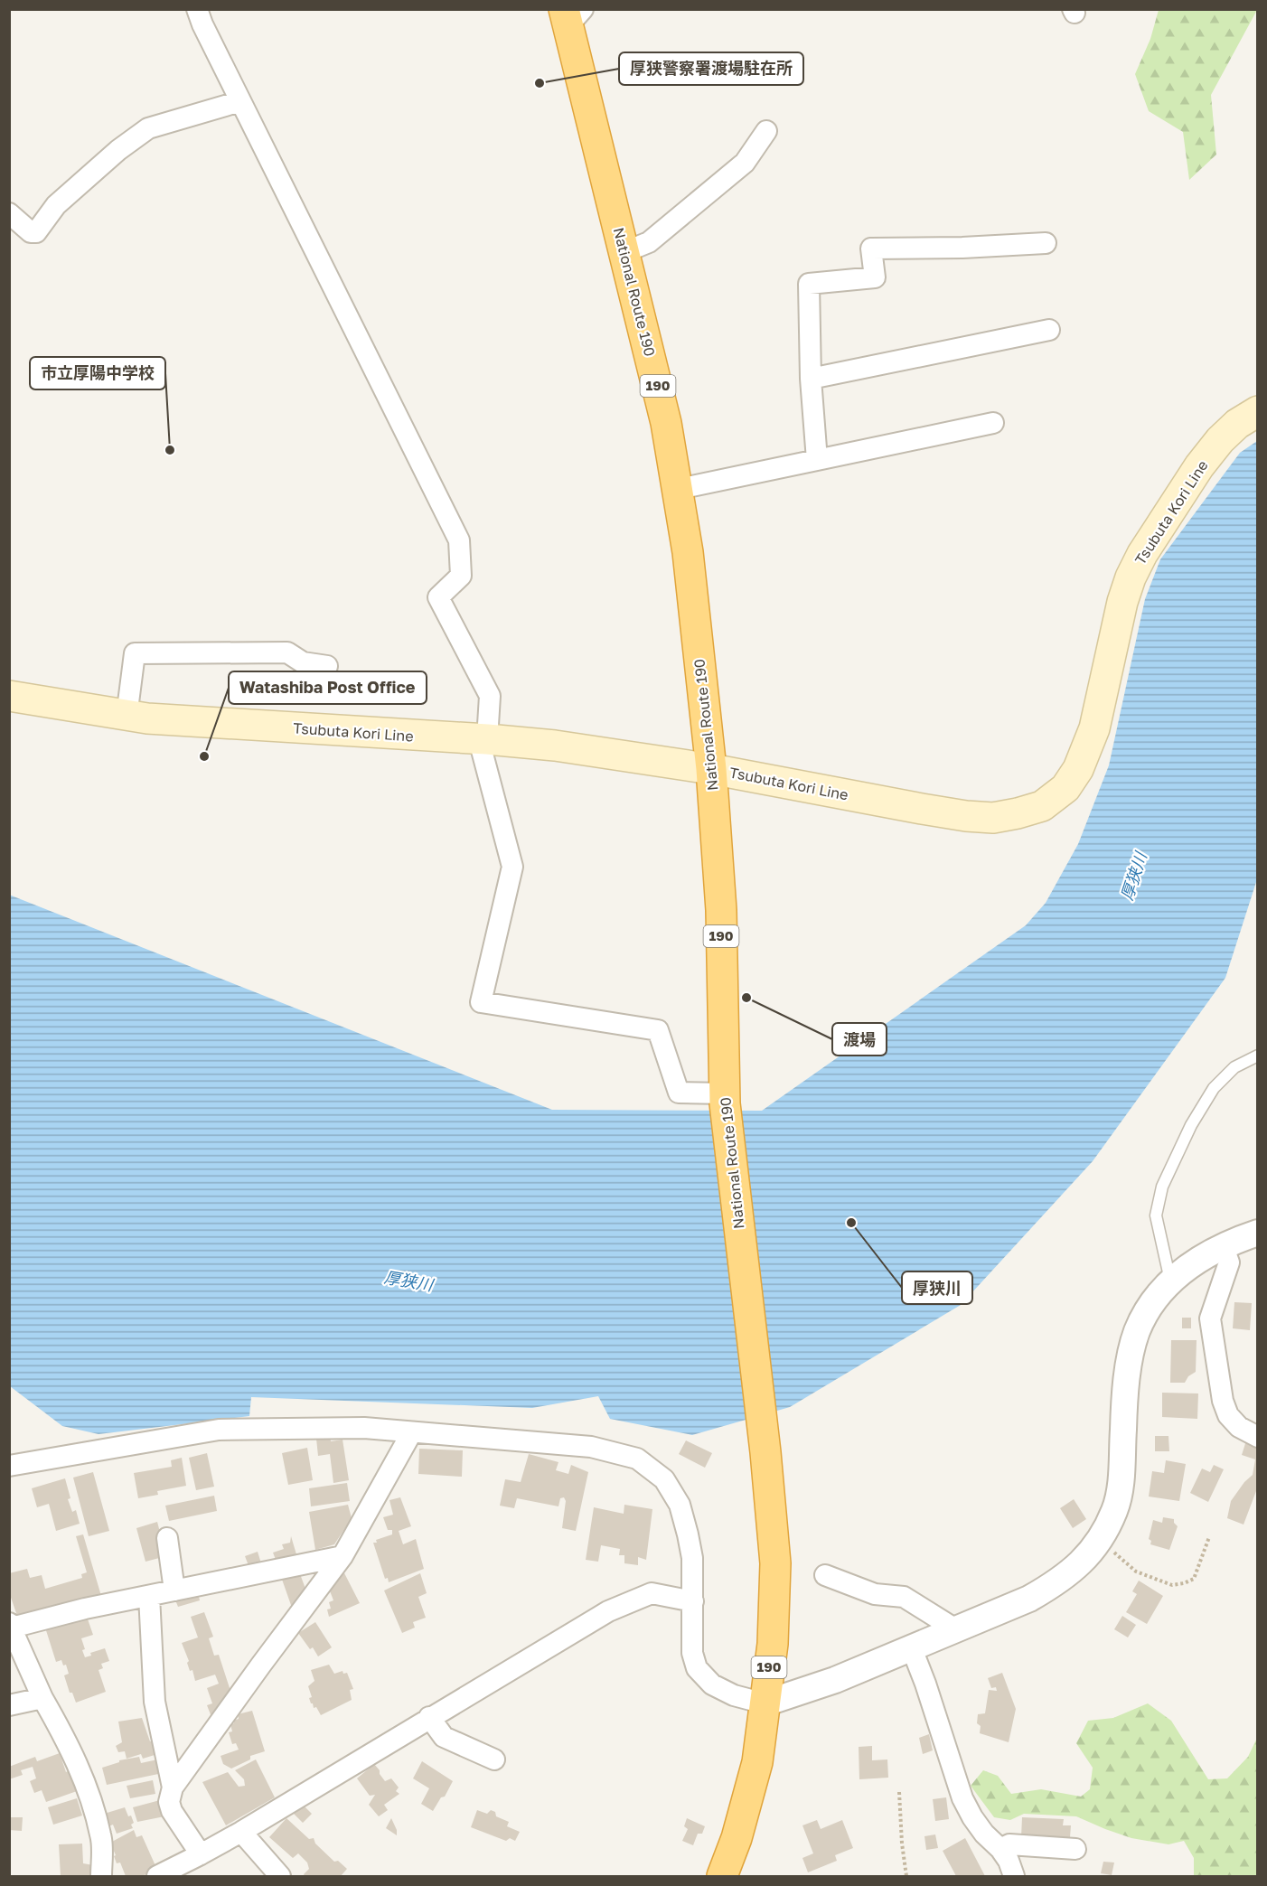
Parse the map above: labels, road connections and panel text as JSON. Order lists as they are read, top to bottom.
{
  "streets": {
    "highway": ["National Route 190", "190"],
    "main road": ["Tsubuta Kori Line"]
  },
  "crossings": [
    ["National Route 190", "190"],
    ["National Route 190", "Tsubuta Kori Line"]
  ],
  "water": ["厚狭川"],
  "places": [
    "厚狭警察署渡場駐在所",
    "市立厚陽中学校",
    "Watashiba Post Office",
    "渡場",
    "厚狭川"
  ]
}
